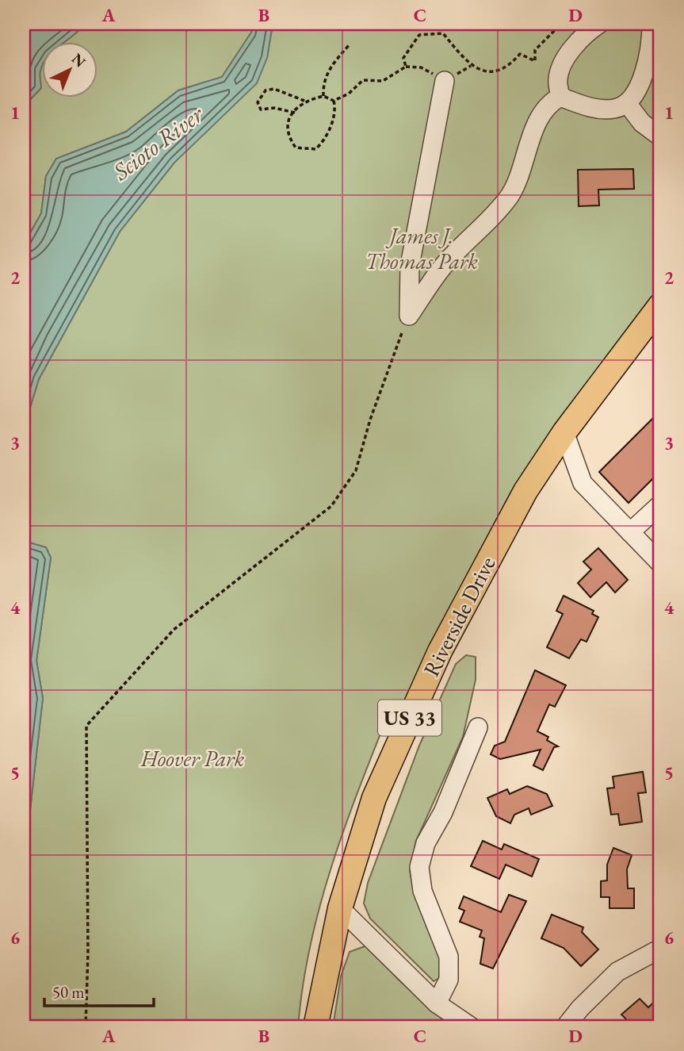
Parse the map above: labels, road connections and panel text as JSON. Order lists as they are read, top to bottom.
{
  "streets": {
    "main road": ["Riverside Drive", "US 33"]
  },
  "water": ["Scioto River"],
  "parks": ["James J. Thomas Park", "Hoover Park"],
  "scale_bar": "50 m",
  "north": "top right",
  "grid": {
    "columns": [
      "A",
      "B",
      "C",
      "D"
    ],
    "rows": [
      "1",
      "2",
      "3",
      "4",
      "5",
      "6"
    ]
  }
}
